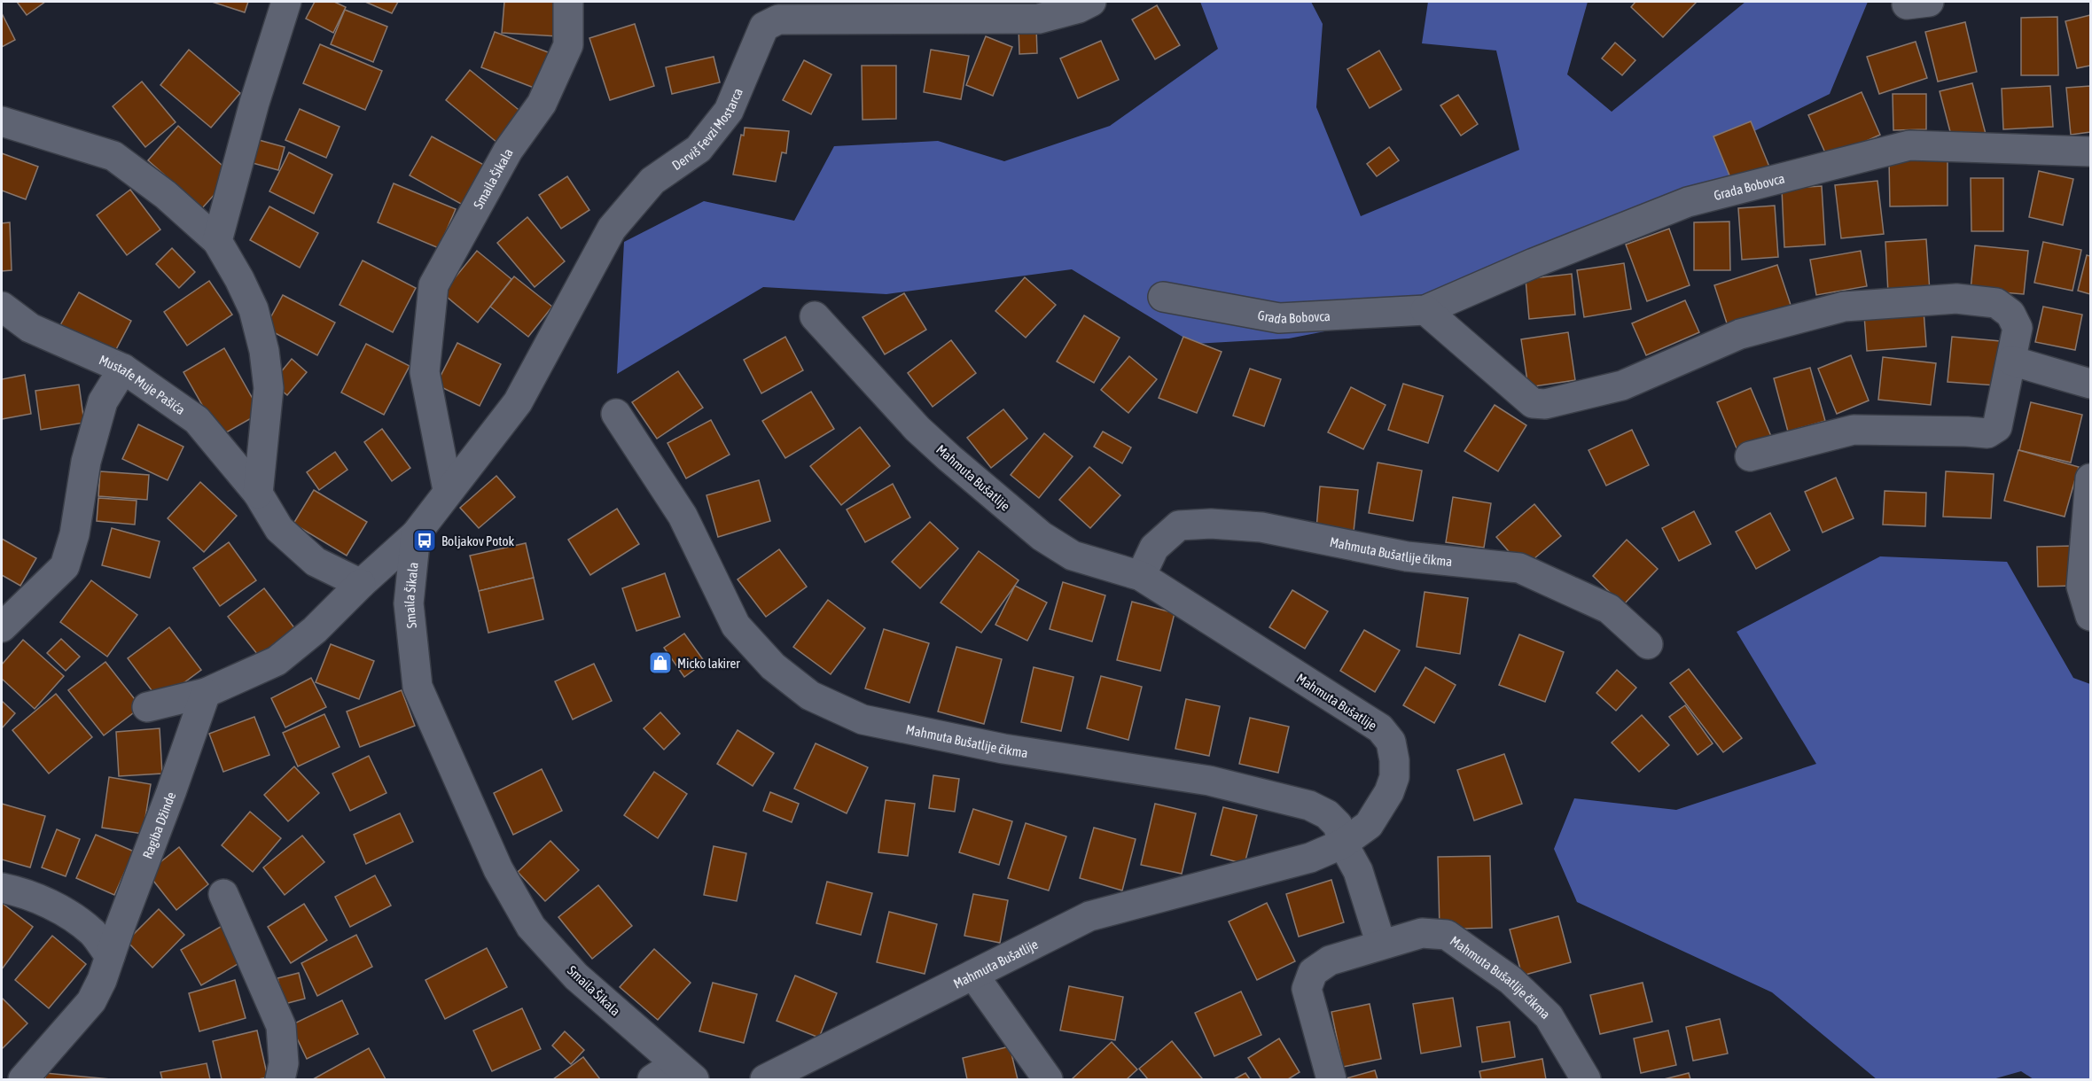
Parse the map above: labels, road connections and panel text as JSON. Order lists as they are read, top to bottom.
{
  "streets": {
    "street": [
      "Derviš Fevzi Mostarca",
      "Smaila Šikala",
      "Grada Bobovca",
      "Mustafe Muje Pašića",
      "Mahmuta Bušatlije",
      "Mahmuta Bušatlije čikma",
      "Ragiba Džinde"
    ]
  },
  "crossings": [
    ["Derviš Fevzi Mostarca", "Smaila Šikala"],
    ["Mahmuta Bušatlije", "Mahmuta Bušatlije čikma"]
  ],
  "places": {
    "bus stop": ["Boljakov Potok"],
    "shop": ["Micko lakirer"]
  }
}
